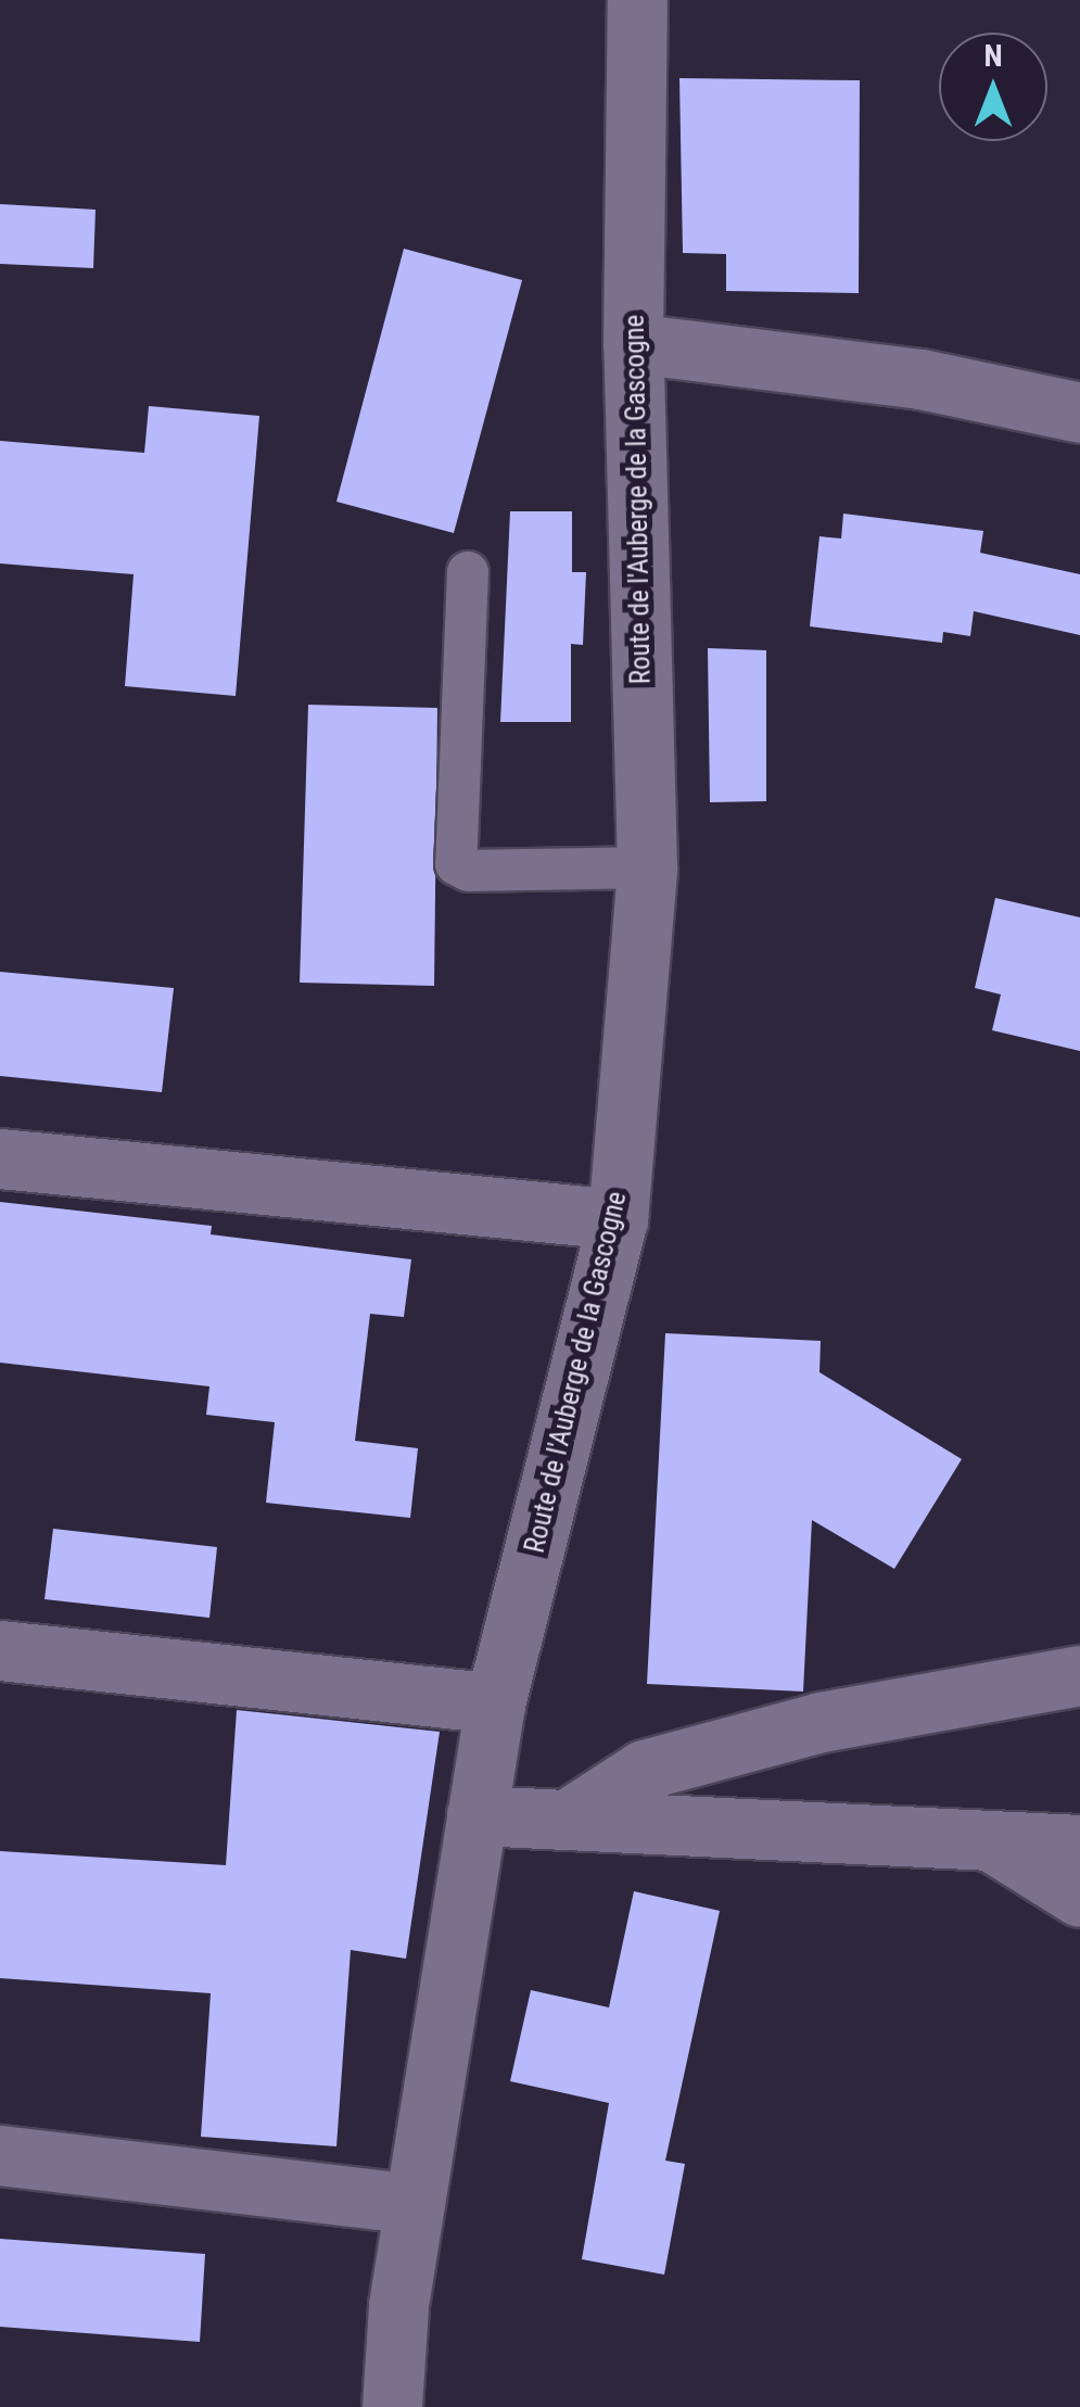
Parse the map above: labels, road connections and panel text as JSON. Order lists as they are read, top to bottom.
{
  "streets": {
    "street": ["Route de l'Auberge de la Gascogne"]
  },
  "north": "top"
}
